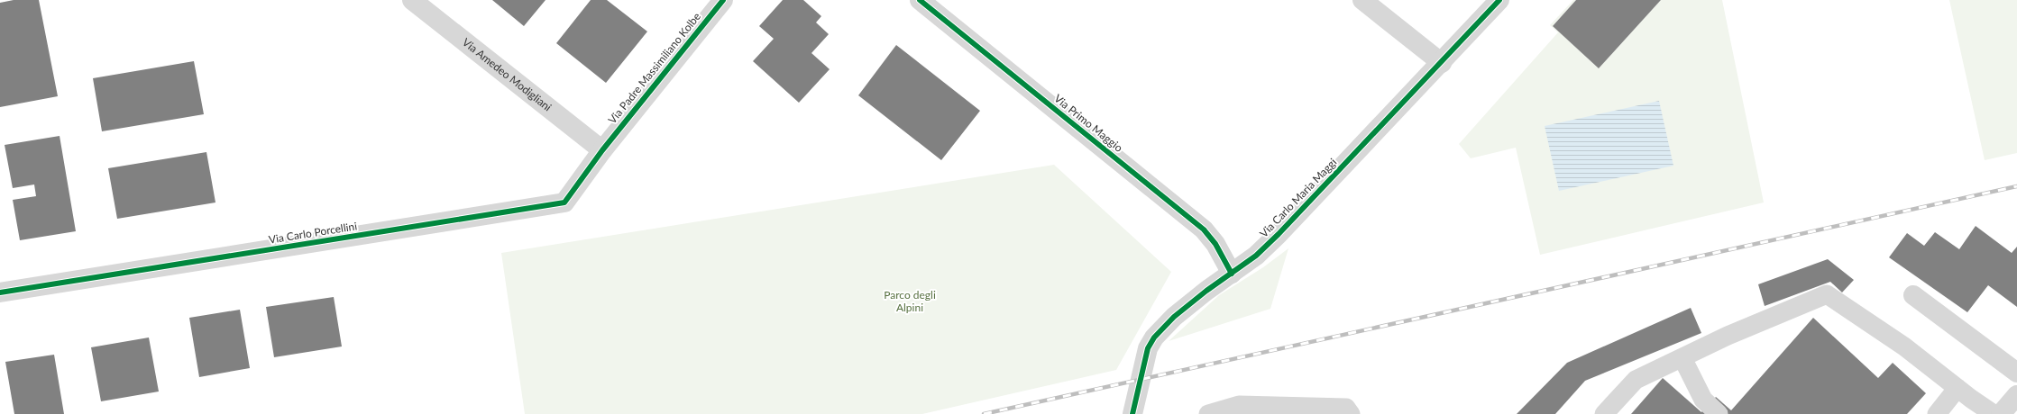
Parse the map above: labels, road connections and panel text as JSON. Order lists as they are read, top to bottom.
{
  "streets": {
    "street": [
      "Via Padre Massimiliano Kolbe",
      "Via Amedeo Modigliani",
      "Via Primo Maggio",
      "Via Carlo Maria Maggi",
      "Via Carlo Porcellini"
    ]
  },
  "crossings": [
    ["Via Padre Massimiliano Kolbe", "Via Amedeo Modigliani"],
    ["Via Padre Massimiliano Kolbe", "Via Carlo Porcellini"],
    ["Via Amedeo Modigliani", "Via Carlo Porcellini"],
    ["Via Primo Maggio", "Via Carlo Maria Maggi"]
  ],
  "parks": ["Parco degli Alpini"]
}
